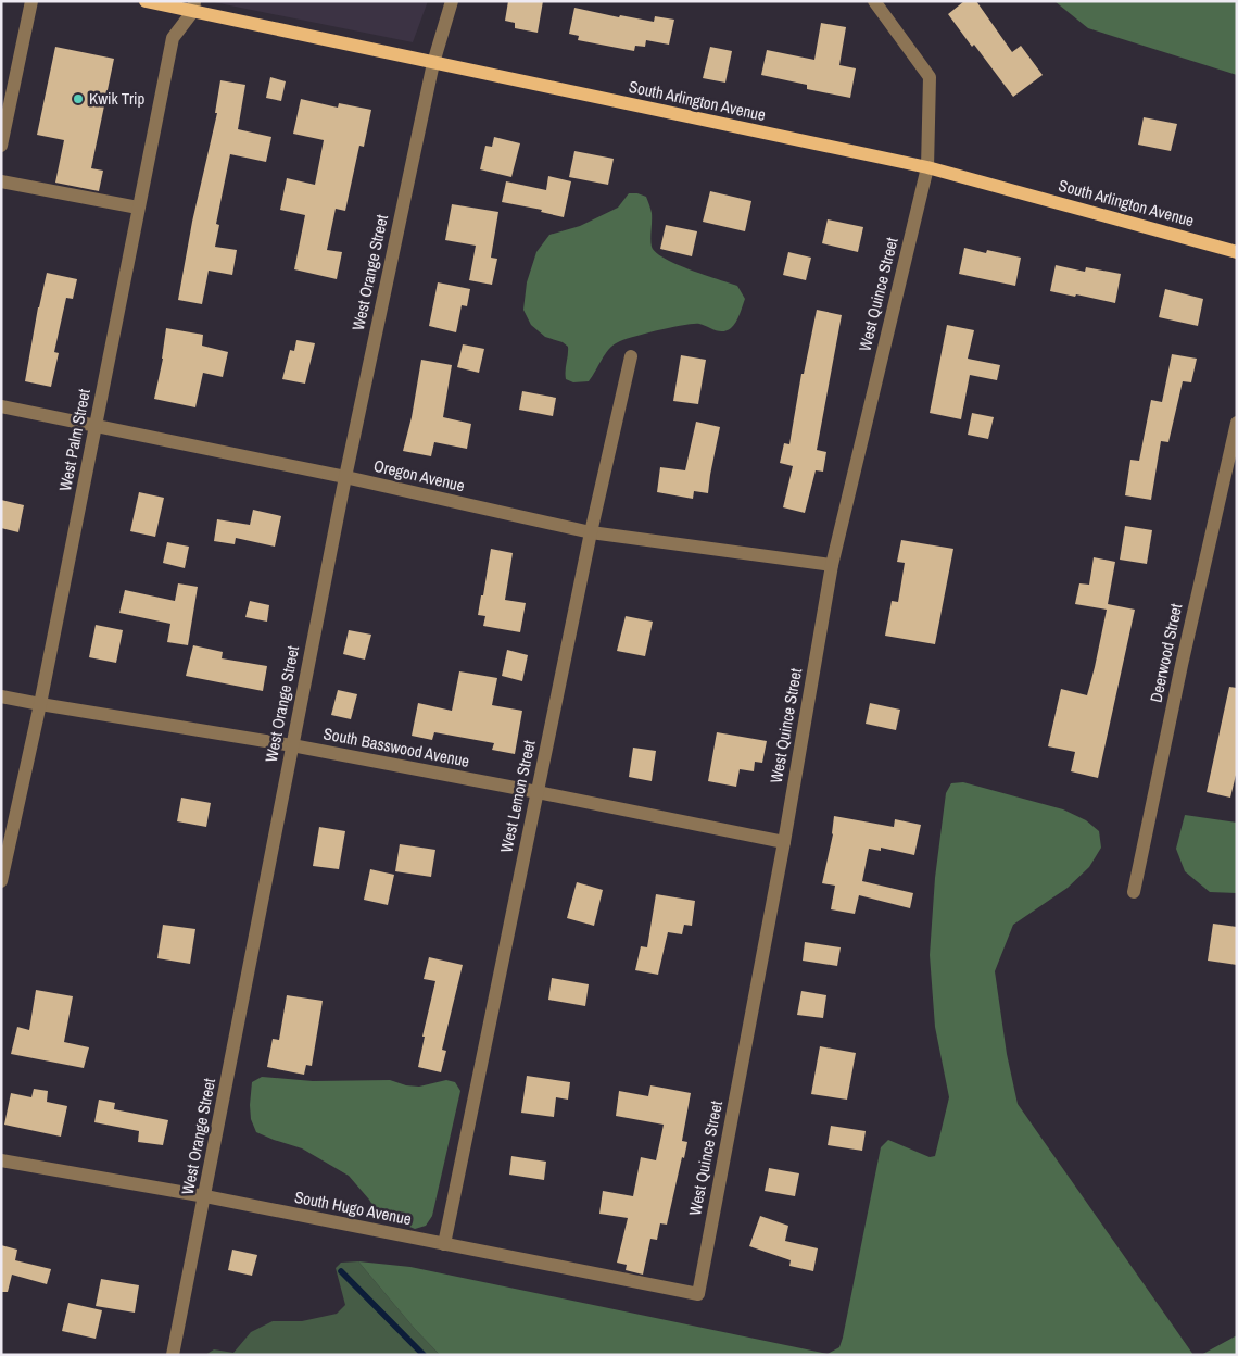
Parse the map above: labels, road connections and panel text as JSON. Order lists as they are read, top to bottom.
{
  "streets": {
    "main road": ["South Arlington Avenue"],
    "street": [
      "West Orange Street",
      "West Quince Street",
      "West Palm Street",
      "Oregon Avenue",
      "Deerwood Street",
      "South Basswood Avenue",
      "West Lemon Street",
      "South Hugo Avenue"
    ]
  },
  "crossings": [
    ["South Arlington Avenue", "West Orange Street"],
    ["South Arlington Avenue", "West Quince Street"],
    ["South Arlington Avenue", "West Palm Street"],
    ["West Orange Street", "Oregon Avenue"],
    ["West Orange Street", "South Basswood Avenue"],
    ["West Orange Street", "South Hugo Avenue"],
    ["West Quince Street", "Oregon Avenue"],
    ["West Quince Street", "South Basswood Avenue"],
    ["West Quince Street", "South Hugo Avenue"],
    ["West Palm Street", "Oregon Avenue"],
    ["West Palm Street", "South Basswood Avenue"],
    ["Oregon Avenue", "West Lemon Street"],
    ["South Basswood Avenue", "West Lemon Street"],
    ["West Lemon Street", "South Hugo Avenue"]
  ],
  "places": ["Kwik Trip"]
}
